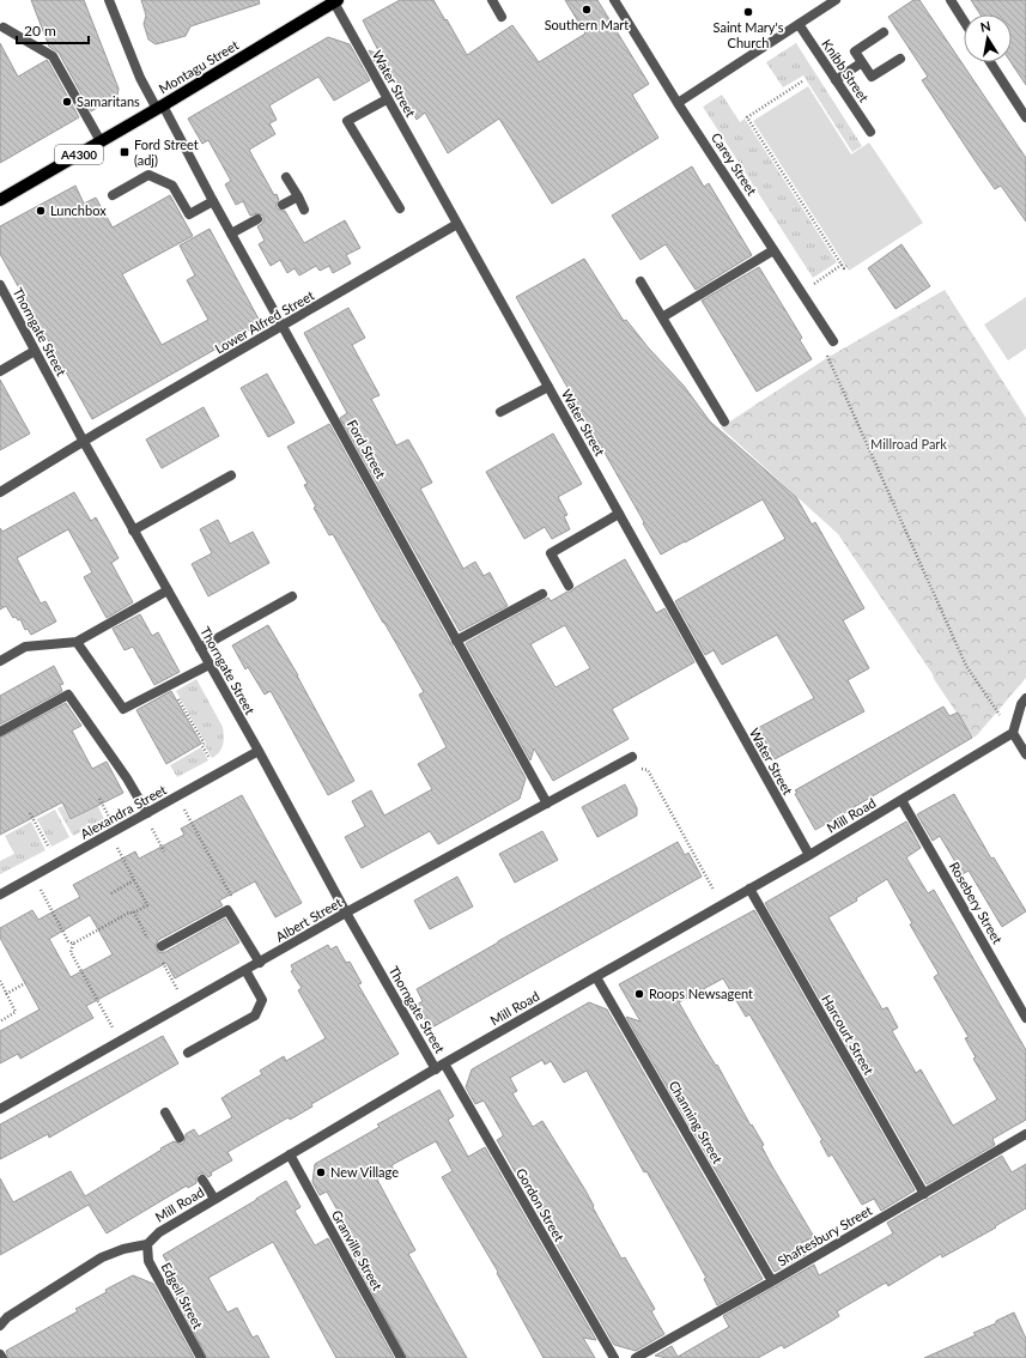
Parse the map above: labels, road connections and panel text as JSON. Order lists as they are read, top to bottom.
{
  "streets": {
    "main road": ["Montagu Street", "A4300"],
    "street": [
      "Knibb Street",
      "Water Street",
      "Carey Street",
      "Lower Alfred Street",
      "Thorngate Street",
      "Ford Street",
      "Alexandra Street",
      "Mill Road",
      "Rosebery Street",
      "Albert Street",
      "Harcourt Street",
      "Channing Street",
      "Gordon Street",
      "Shaftesbury Street",
      "Granville Street",
      "Edgell Street"
    ]
  },
  "crossings": [
    ["Montagu Street", "Water Street"],
    ["Montagu Street", "Ford Street"],
    ["Water Street", "Lower Alfred Street"],
    ["Water Street", "Mill Road"],
    ["Lower Alfred Street", "Thorngate Street"],
    ["Lower Alfred Street", "Ford Street"],
    ["Thorngate Street", "Alexandra Street"],
    ["Thorngate Street", "Mill Road"],
    ["Thorngate Street", "Albert Street"],
    ["Thorngate Street", "Gordon Street"],
    ["Ford Street", "Albert Street"],
    ["Mill Road", "Rosebery Street"],
    ["Mill Road", "Harcourt Street"],
    ["Mill Road", "Channing Street"],
    ["Mill Road", "Gordon Street"],
    ["Mill Road", "Granville Street"],
    ["Mill Road", "Edgell Street"],
    ["Harcourt Street", "Shaftesbury Street"],
    ["Channing Street", "Shaftesbury Street"]
  ],
  "parks": ["Millroad Park"],
  "places": {
    "other": [
      "Southern Mart",
      "Saint Mary's Church",
      "Samaritans",
      "Lunchbox",
      "Roops Newsagent",
      "New Village"
    ],
    "transit": ["Ford Street (adj)"]
  },
  "scale_bar": "20 m",
  "north": "top"
}
